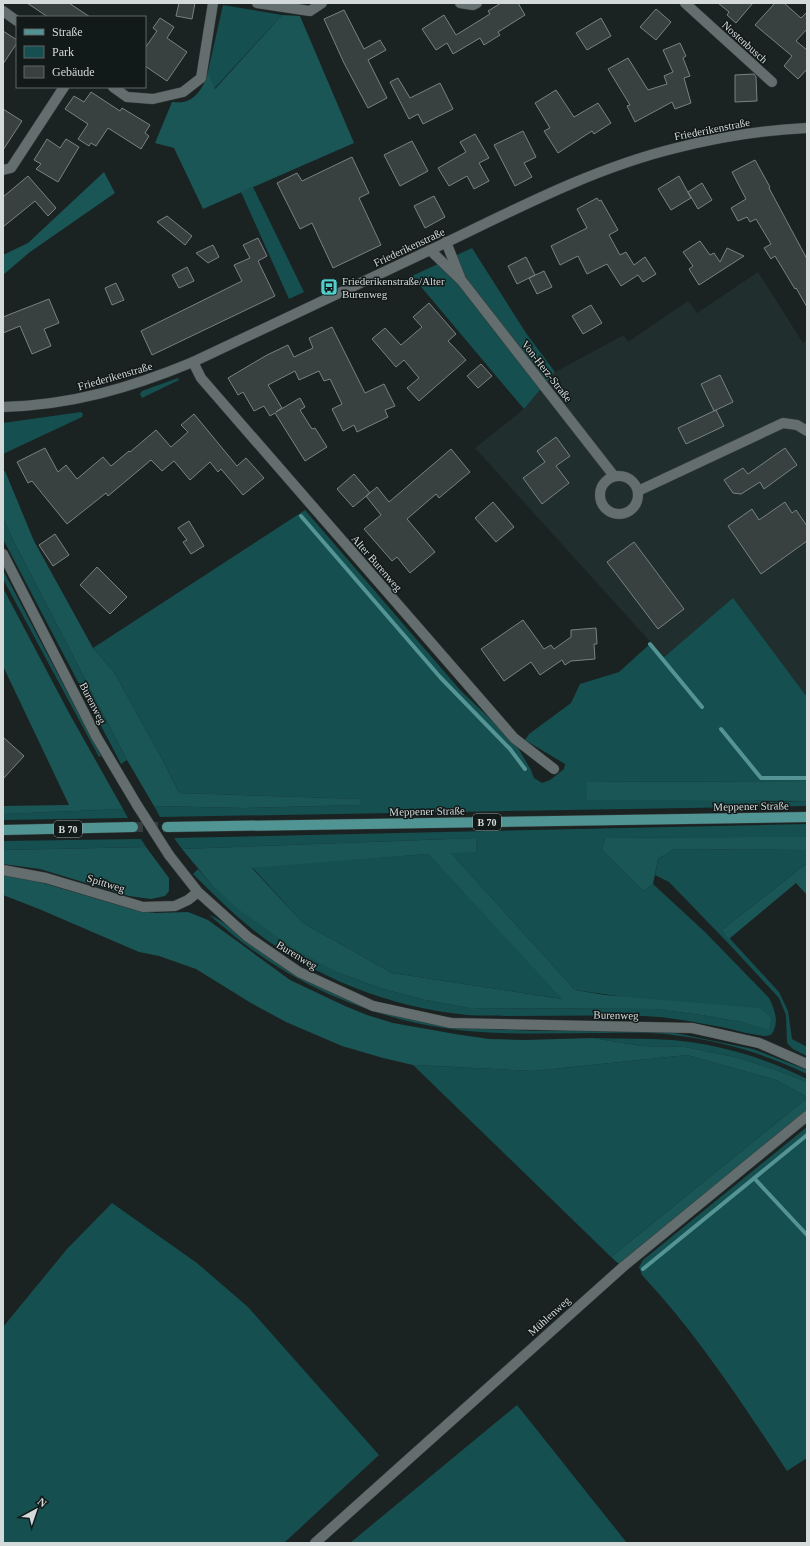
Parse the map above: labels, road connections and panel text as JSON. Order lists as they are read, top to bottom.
{
  "streets": {
    "main road": ["Meppener Straße", "B 70"],
    "street": [
      "Nostenbusch",
      "Friederikenstraße",
      "Von-Herz-Straße",
      "Alter Burenweg",
      "Burenweg",
      "Spittweg",
      "Mühlenweg"
    ]
  },
  "crossings": [
    ["Friederikenstraße", "Alter Burenweg"],
    ["Burenweg", "Spittweg"]
  ],
  "places": {
    "bus stop": ["Friederikenstraße/Alter Burenweg"]
  },
  "legend": ["Straße", "Park", "Gebäude"],
  "north": "top right"
}
